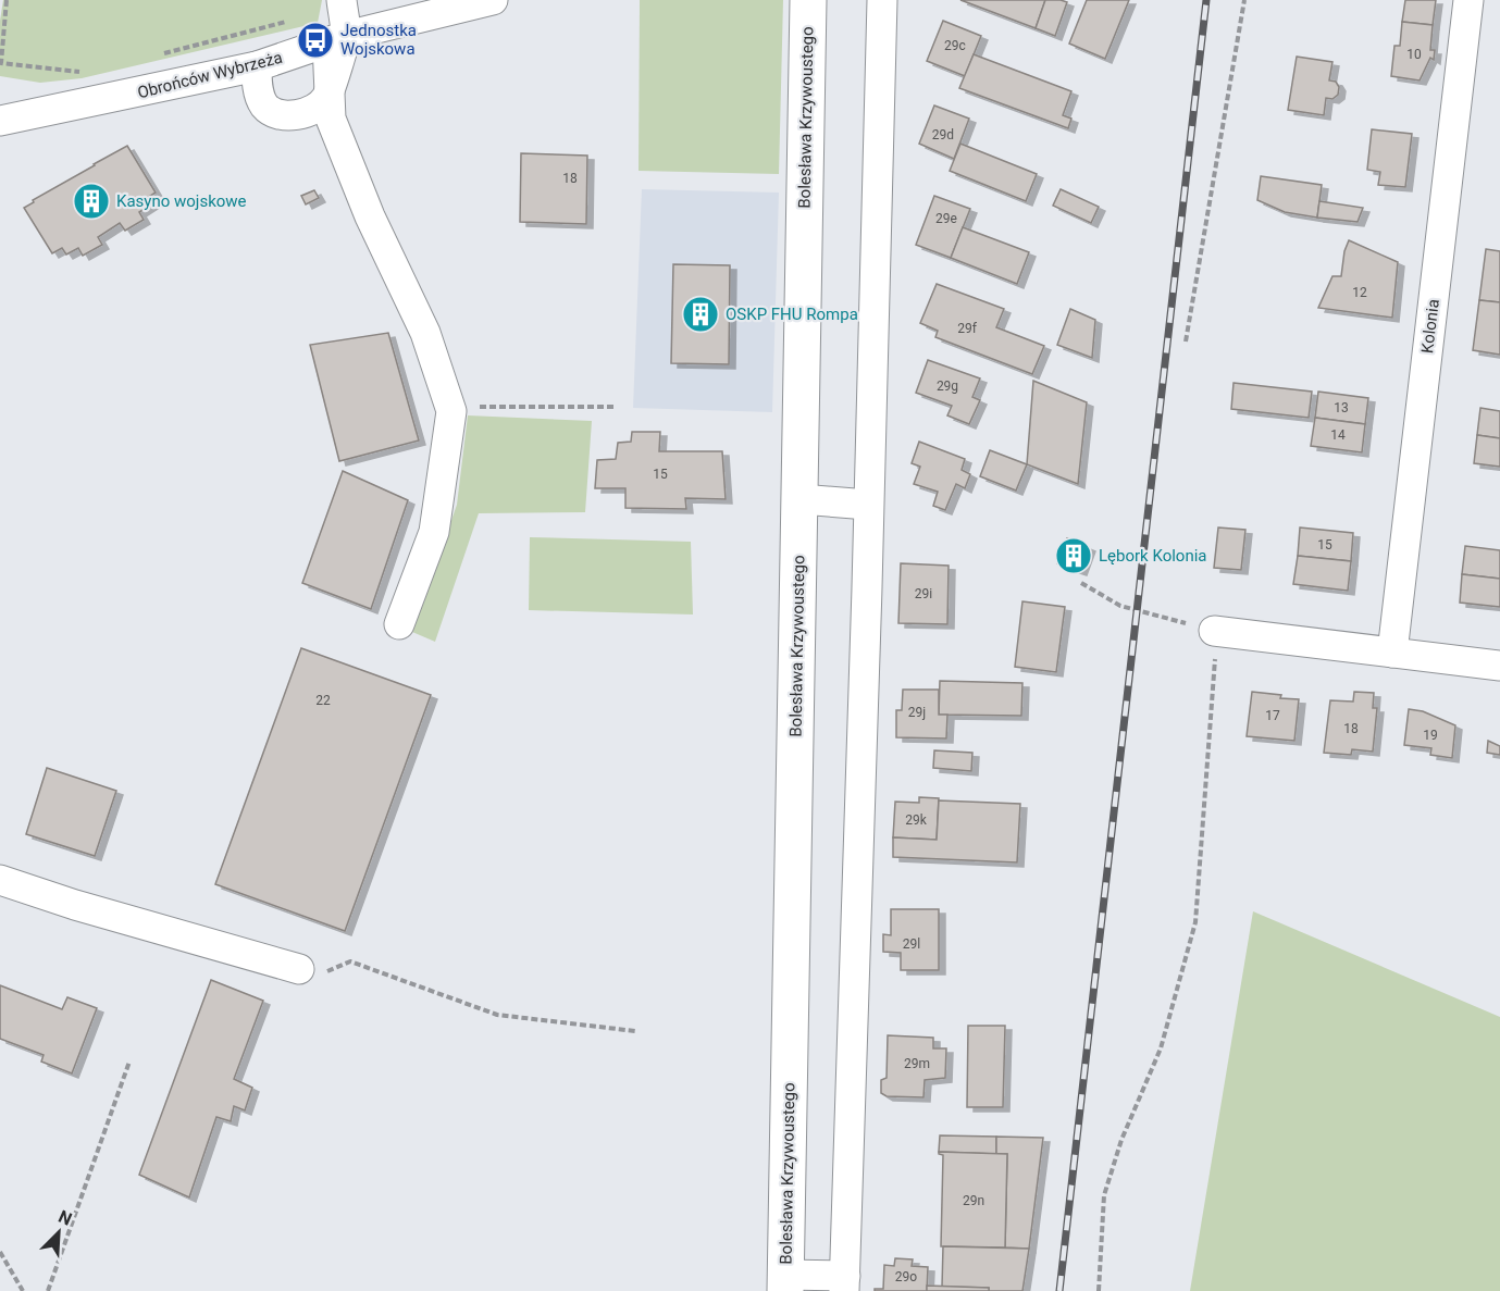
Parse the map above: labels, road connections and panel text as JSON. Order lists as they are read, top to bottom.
{
  "streets": {
    "main road": ["Bolesława Krzywoustego"],
    "street": ["Obrońców Wybrzeża", "Kolonia"]
  },
  "places": {
    "bus stop": ["Jednostka Wojskowa"],
    "building": ["Kasyno wojskowe", "OSKP FHU Rompa", "Lębork Kolonia"]
  },
  "house_numbers": [
    "29c",
    "10",
    "29d",
    "18",
    "29e",
    "12",
    "29f",
    "29g",
    "13",
    "14",
    "15",
    "15",
    "29i",
    "22",
    "29j",
    "17",
    "18",
    "19",
    "29k",
    "29l",
    "29m",
    "29n",
    "29o"
  ],
  "north": "top right"
}
